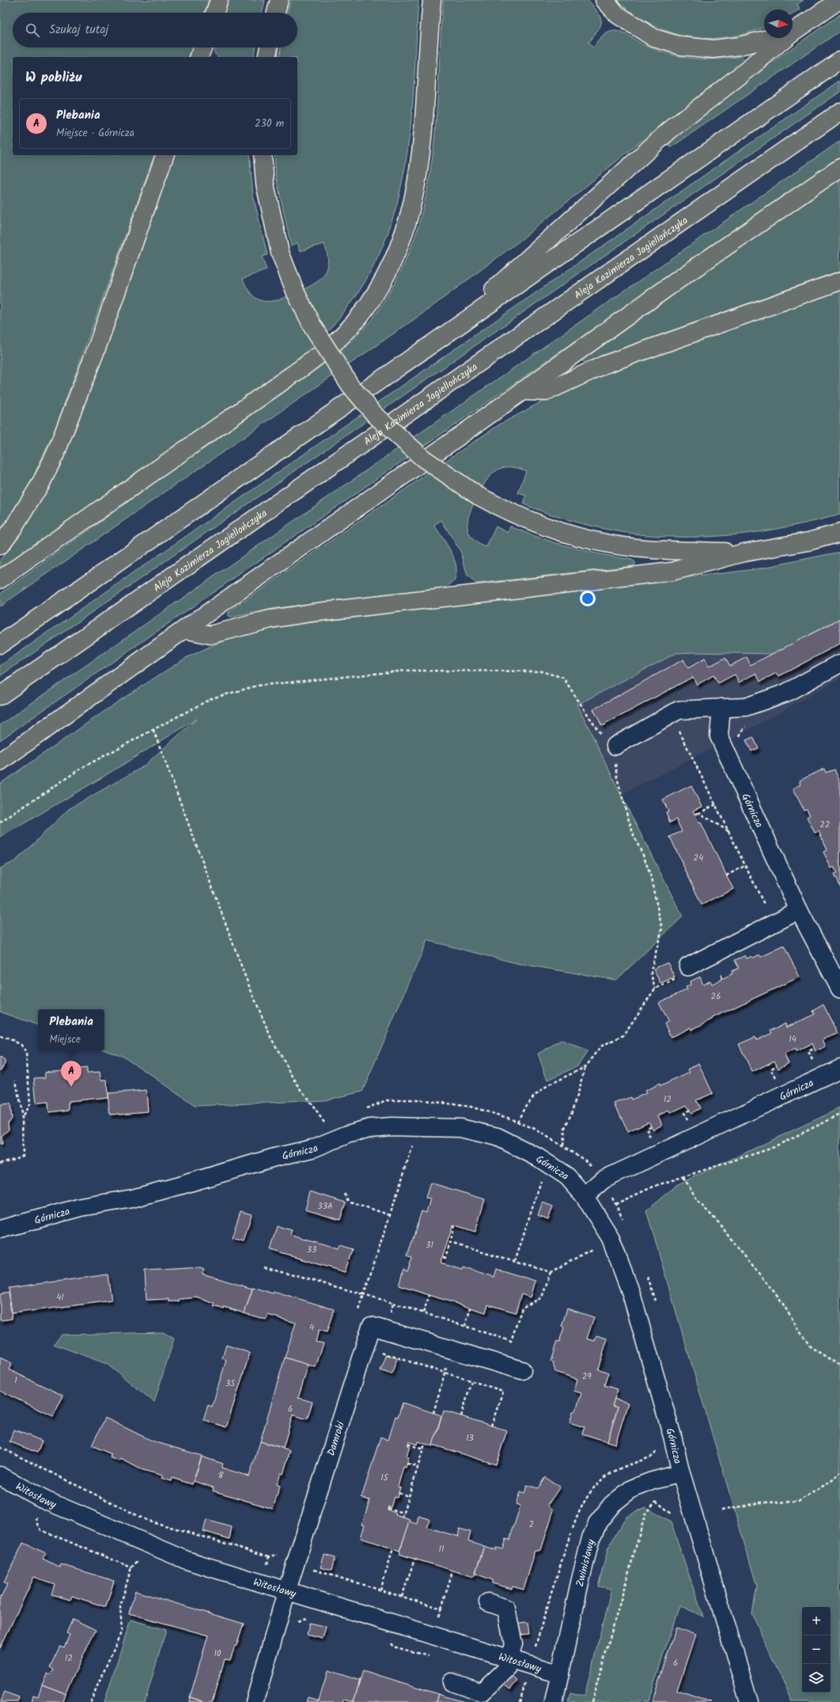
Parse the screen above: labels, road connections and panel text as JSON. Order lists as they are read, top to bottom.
{
  "streets": {
    "highway": ["Aleja Kazimierza Jagiellończyka"],
    "street": [
      "Górnicza",
      "Damroki",
      "Witosławy",
      "Zwinisławy"
    ]
  },
  "crossings": [
    ["Górnicza", "Zwinisławy"],
    ["Damroki", "Witosławy"],
    ["Witosławy", "Zwinisławy"]
  ],
  "house_numbers": [
    "22",
    "24",
    "26",
    "14",
    "12",
    "33A",
    "31",
    "33",
    "41",
    "4",
    "29",
    "1",
    "35",
    "6",
    "13",
    "8",
    "15",
    "2",
    "11",
    "10",
    "12",
    "6"
  ],
  "north": "right",
  "page": {
    "search": "Szukaj tutaj",
    "heading": "W pobliżu",
    "list": [
      {
        "mark": "A",
        "name": "Plebania",
        "note": "Miejsce · Górnicza",
        "value": "230 m"
      }
    ],
    "popup": ["Plebania", "Miejsce"],
    "pins": "A",
    "map_buttons": ["+", "−"]
  }
}
